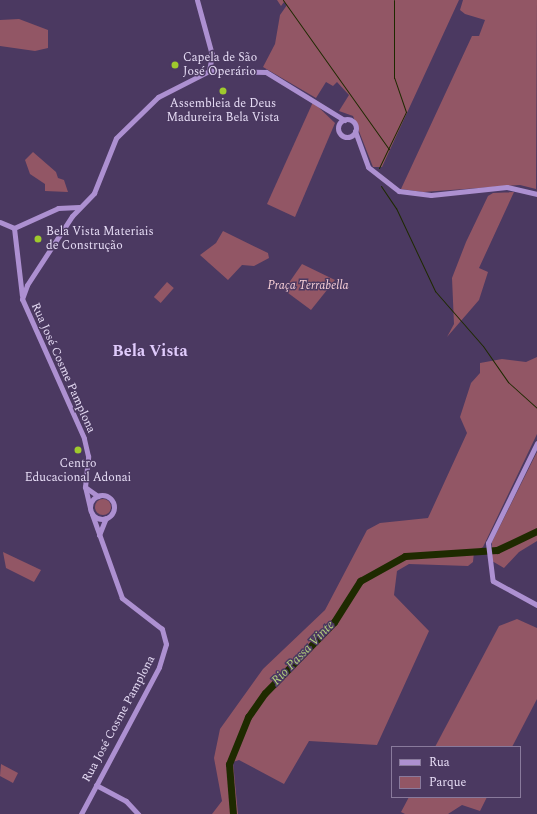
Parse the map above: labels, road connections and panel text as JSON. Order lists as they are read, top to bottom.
{
  "streets": {
    "main road": ["Rua José Cosme Pamplona"]
  },
  "districts": ["Bela Vista"],
  "water": ["Rio Passa Vinte"],
  "parks": ["Praça Terrabella"],
  "places": [
    "Capela de São José Operário",
    "Assembleia de Deus Madureira Bela Vista",
    "Bela Vista Materiais de Construção",
    "Centro Educacional Adonai"
  ],
  "legend": ["Rua", "Parque"]
}
